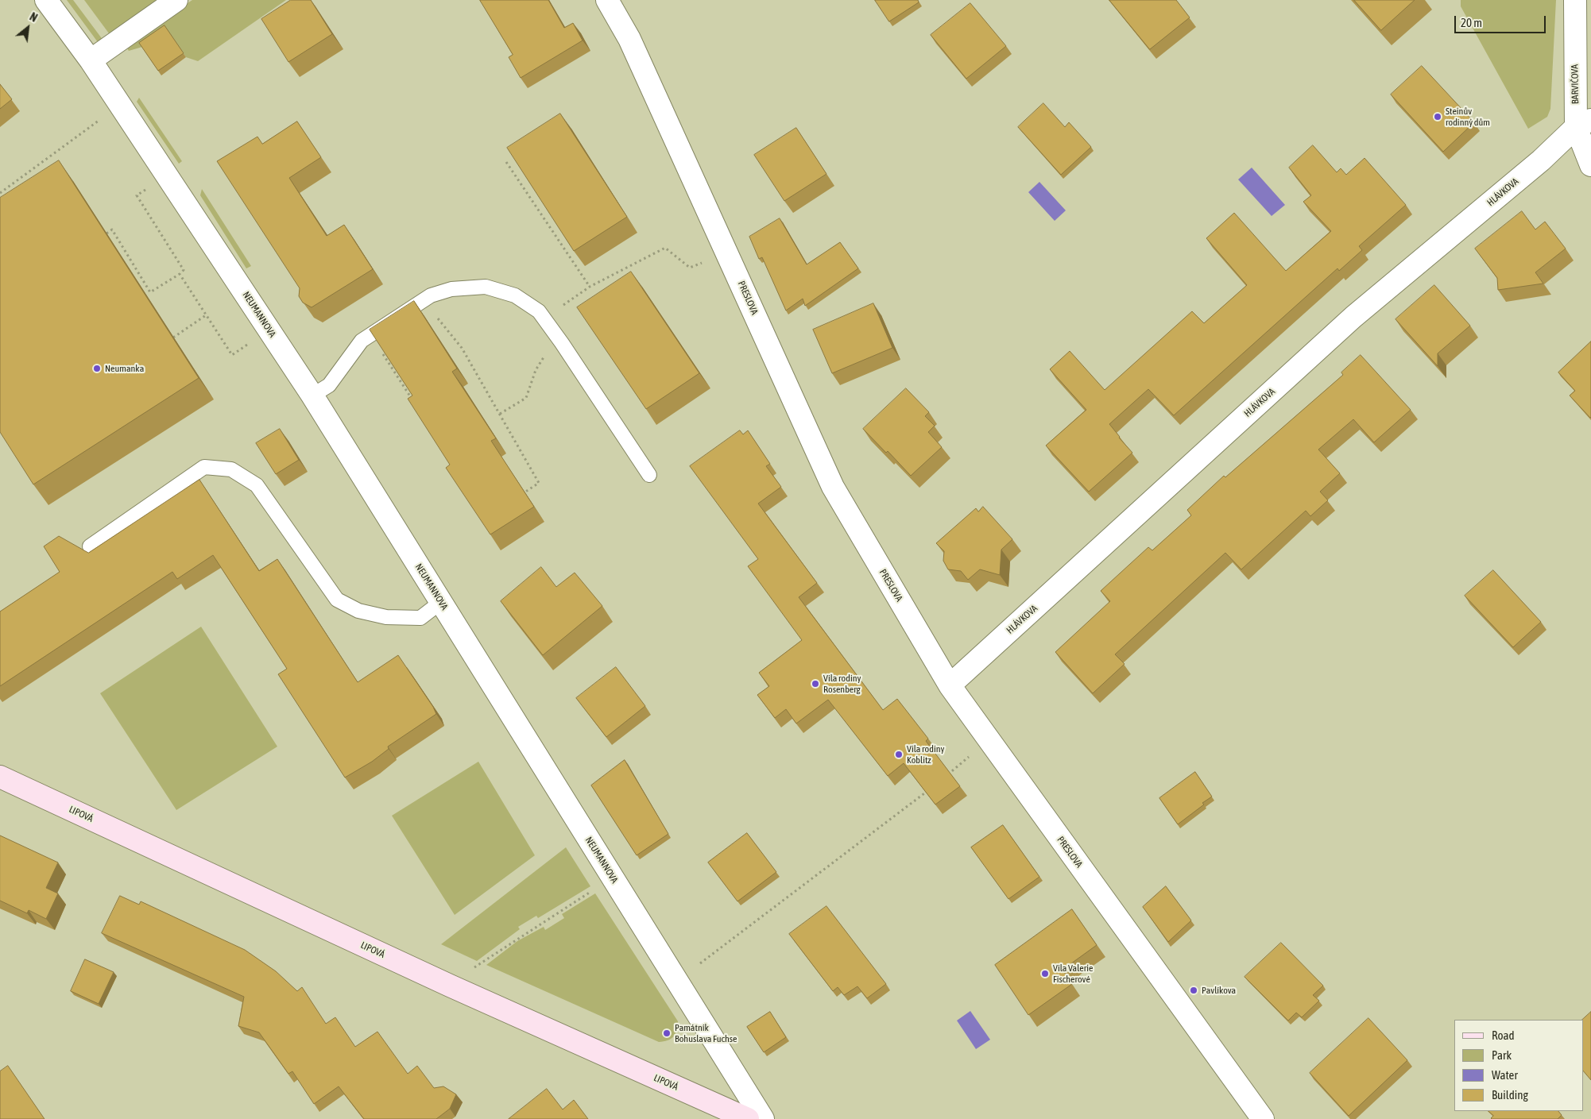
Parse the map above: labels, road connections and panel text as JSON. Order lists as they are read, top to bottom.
{
  "streets": {
    "street": [
      "BARVIČOVA",
      "HLÁVKOVA",
      "PRESLOVA",
      "NEUMANNOVA",
      "LIPOVÁ"
    ]
  },
  "crossings": [
    ["BARVIČOVA", "HLÁVKOVA"],
    ["HLÁVKOVA", "PRESLOVA"]
  ],
  "places": [
    "Steinův rodinný dům",
    "Neumanka",
    "Vila rodiny Rosenberg",
    "Vila rodiny Koblitz",
    "Vila Valerie Fischerové",
    "Pavlíkova",
    "Památník Bohuslava Fuchse"
  ],
  "legend": [
    "Road",
    "Park",
    "Water",
    "Building"
  ],
  "scale_bar": "20 m",
  "north": "top right"
}
